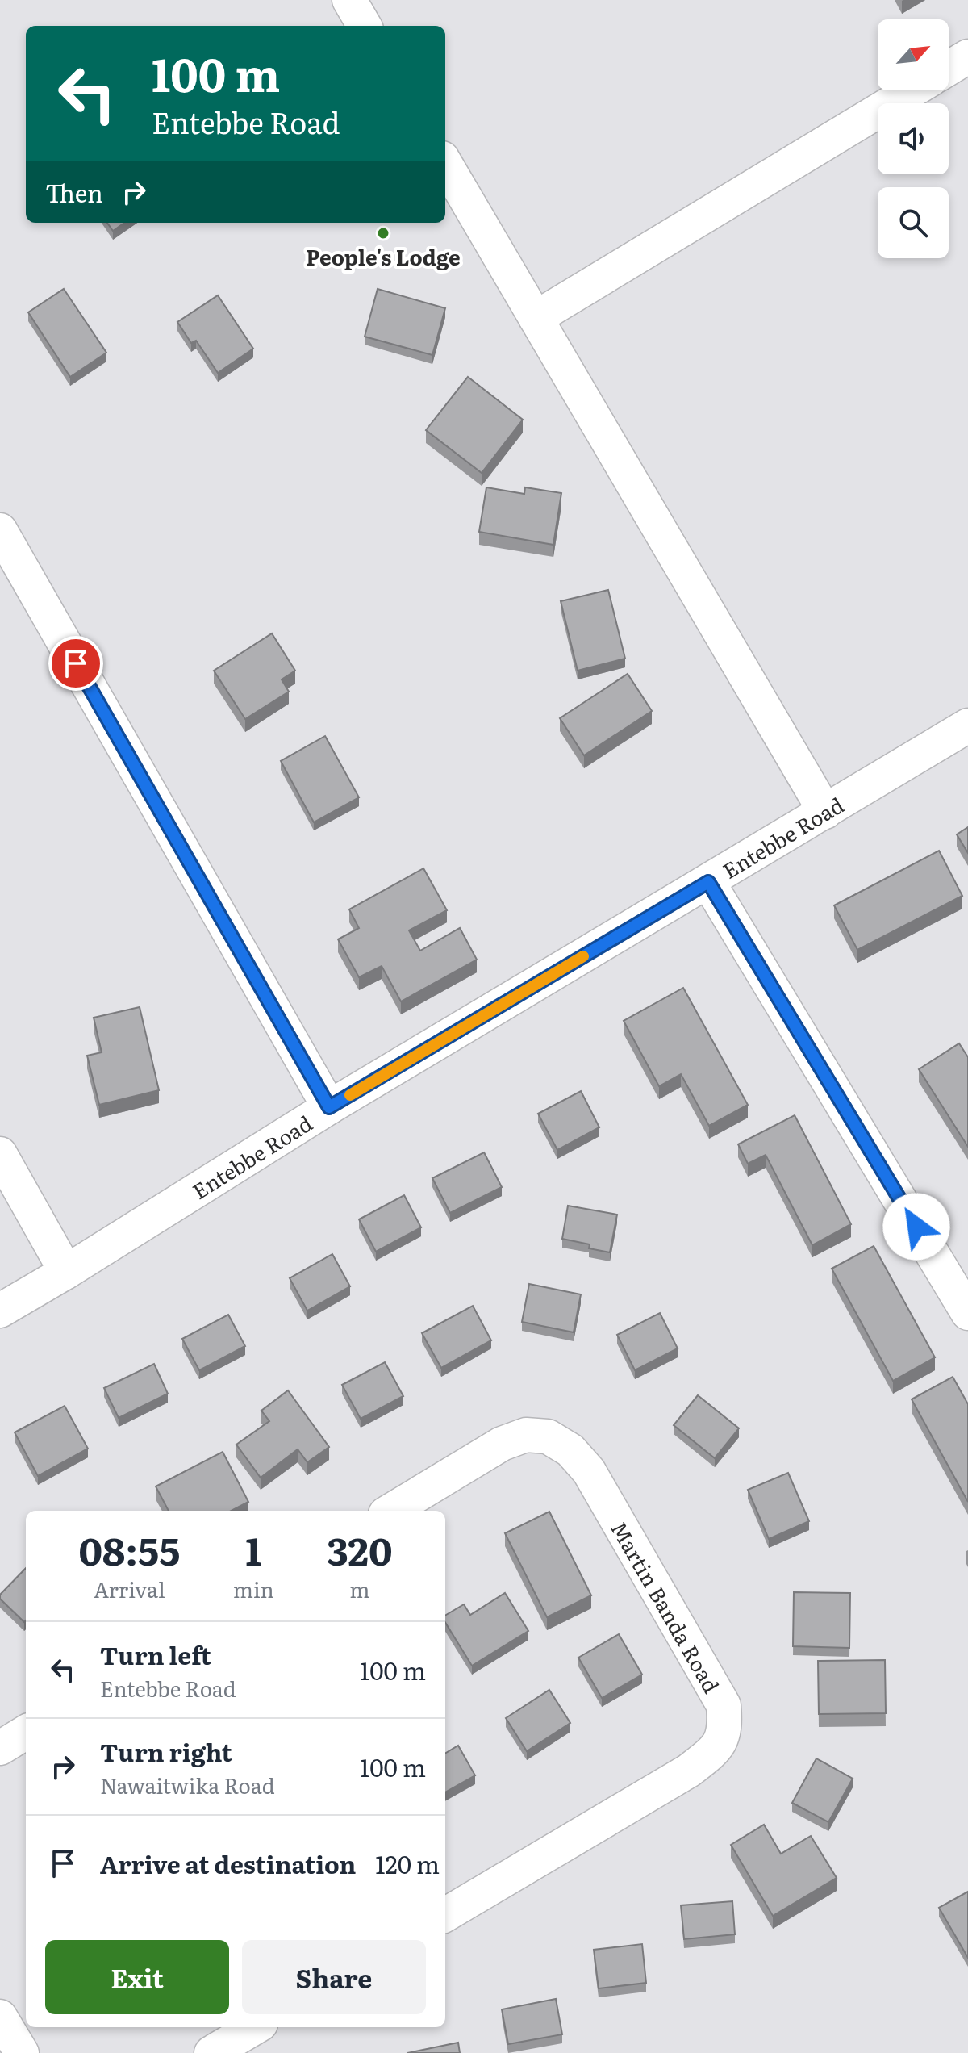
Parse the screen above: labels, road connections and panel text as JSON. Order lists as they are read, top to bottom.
{
  "streets": {
    "street": ["Entebbe Road", "Martin Banda Road"]
  },
  "places": ["People's Lodge"],
  "north": "top right",
  "page": {
    "turn": ["100 m", "Entebbe Road"],
    "then": "Then",
    "eta": [
      "08:55",
      "Arrival",
      "1",
      "min",
      "320",
      "m"
    ],
    "list": [
      {
        "name": "Turn left",
        "note": "Entebbe Road",
        "value": "100 m"
      },
      {
        "name": "Turn right",
        "note": "Nawaitwika Road",
        "value": "100 m"
      },
      {
        "name": "Arrive at destination",
        "value": "120 m"
      }
    ],
    "buttons": ["Exit", "Share"]
  }
}
